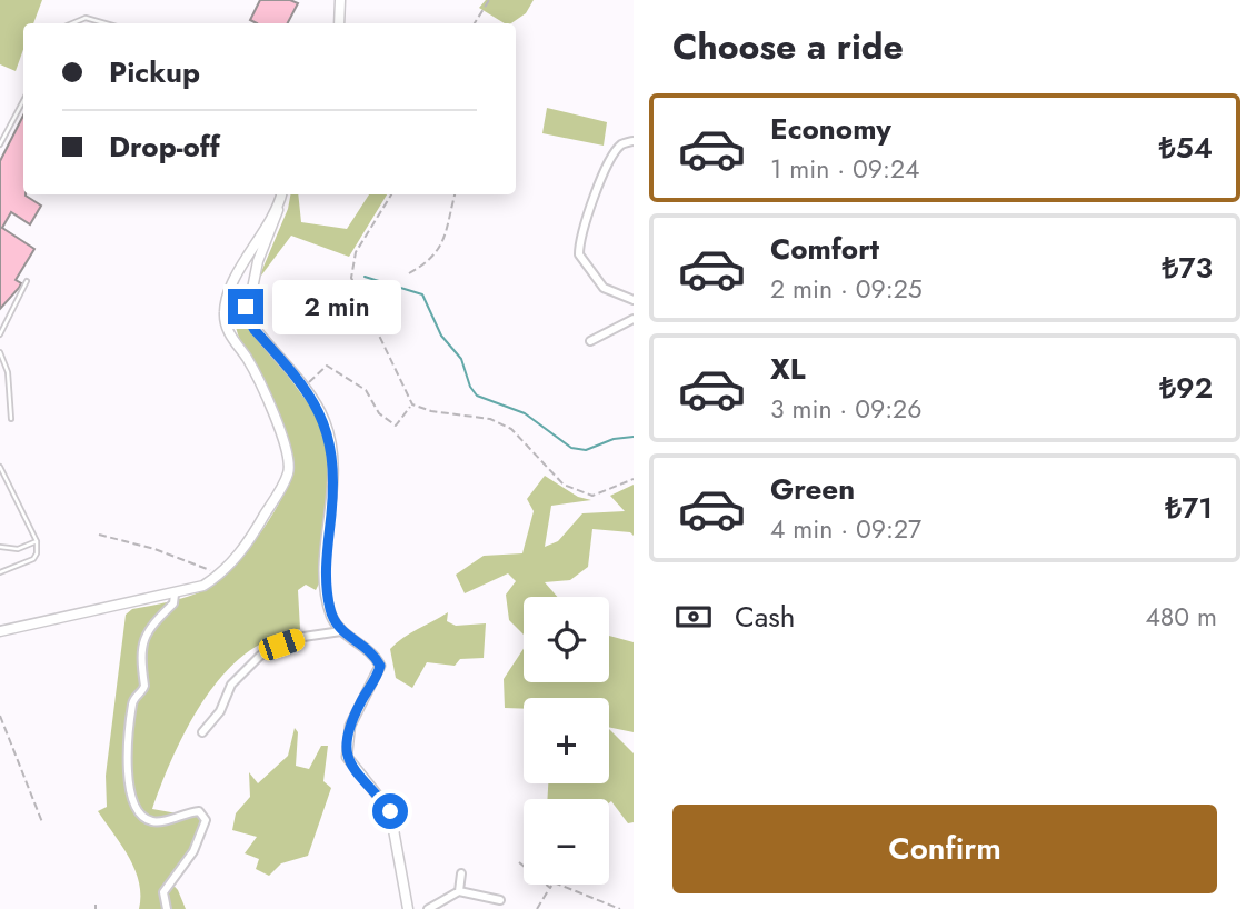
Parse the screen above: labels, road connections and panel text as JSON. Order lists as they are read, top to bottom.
{
  "page": {
    "heading": "Choose a ride",
    "banner": ["Pickup", "Drop-off"],
    "list": [
      {
        "name": "Economy",
        "note": "1 min · 09:24",
        "value": "₺54"
      },
      {
        "name": "Comfort",
        "note": "2 min · 09:25",
        "value": "₺73"
      },
      {
        "name": "XL",
        "note": "3 min · 09:26",
        "value": "₺92"
      },
      {
        "name": "Green",
        "note": "4 min · 09:27",
        "value": "₺71"
      }
    ],
    "bubble": "2 min",
    "pay": ["Cash", "480 m"],
    "map_buttons": ["+", "−"],
    "buttons": "Confirm"
  }
}
